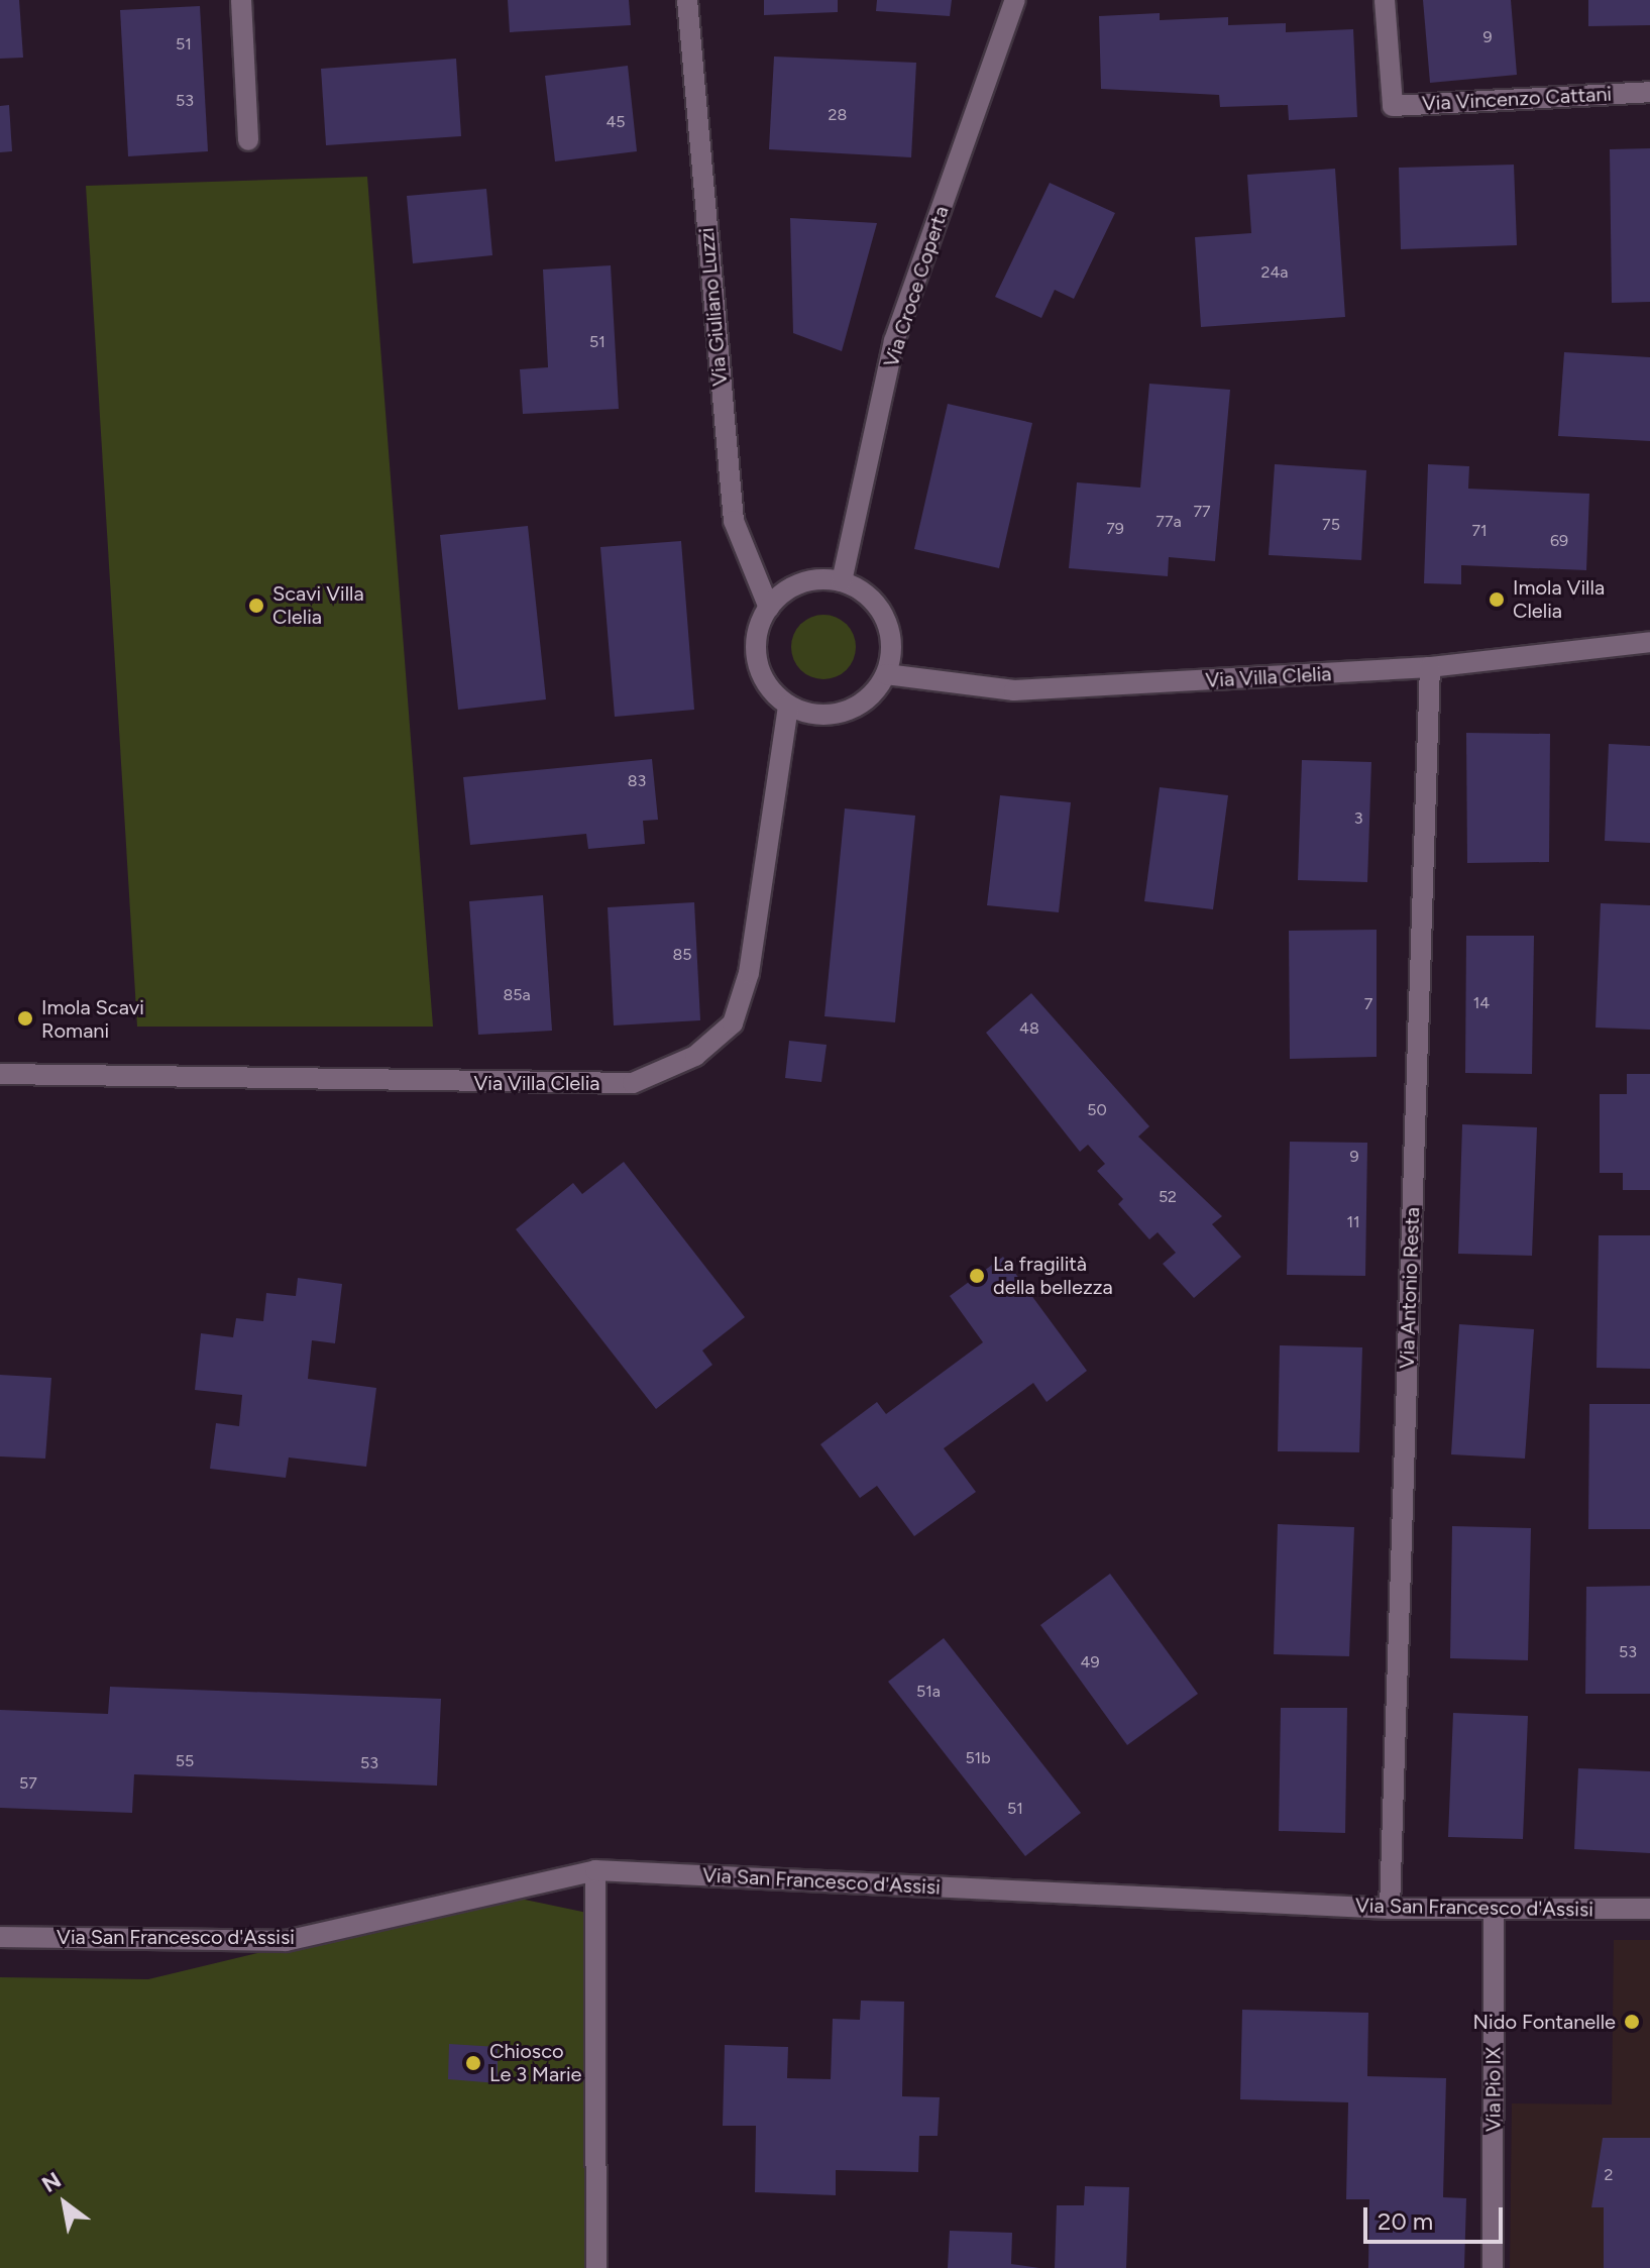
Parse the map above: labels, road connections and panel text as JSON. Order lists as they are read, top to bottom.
{
  "streets": {
    "street": [
      "Via Vincenzo Cattani",
      "Via Croce Coperta",
      "Via Giuliano Luzzi",
      "Via Villa Clelia",
      "Via Antonio Resta",
      "Via San Francesco d'Assisi",
      "Via Pio IX"
    ]
  },
  "crossings": [
    ["Via Croce Coperta", "Via Giuliano Luzzi"],
    ["Via Croce Coperta", "Via Villa Clelia"],
    ["Via Giuliano Luzzi", "Via Villa Clelia"],
    ["Via Villa Clelia", "Via Antonio Resta"],
    ["Via Antonio Resta", "Via San Francesco d'Assisi"],
    ["Via San Francesco d'Assisi", "Via Pio IX"]
  ],
  "places": [
    "Imola Villa Clelia",
    "Scavi Villa Clelia",
    "Imola Scavi Romani",
    "La fragilità della bellezza",
    "Nido Fontanelle",
    "Chiosco Le 3 Marie"
  ],
  "house_numbers": [
    "9",
    "51",
    "53",
    "28",
    "45",
    "24a",
    "51",
    "77",
    "77a",
    "75",
    "79",
    "71",
    "69",
    "83",
    "3",
    "85",
    "85a",
    "14",
    "7",
    "48",
    "50",
    "9",
    "52",
    "11",
    "53",
    "49",
    "51a",
    "51b",
    "55",
    "53",
    "57",
    "51",
    "2"
  ],
  "scale_bar": "20 m",
  "north": "top left"
}
